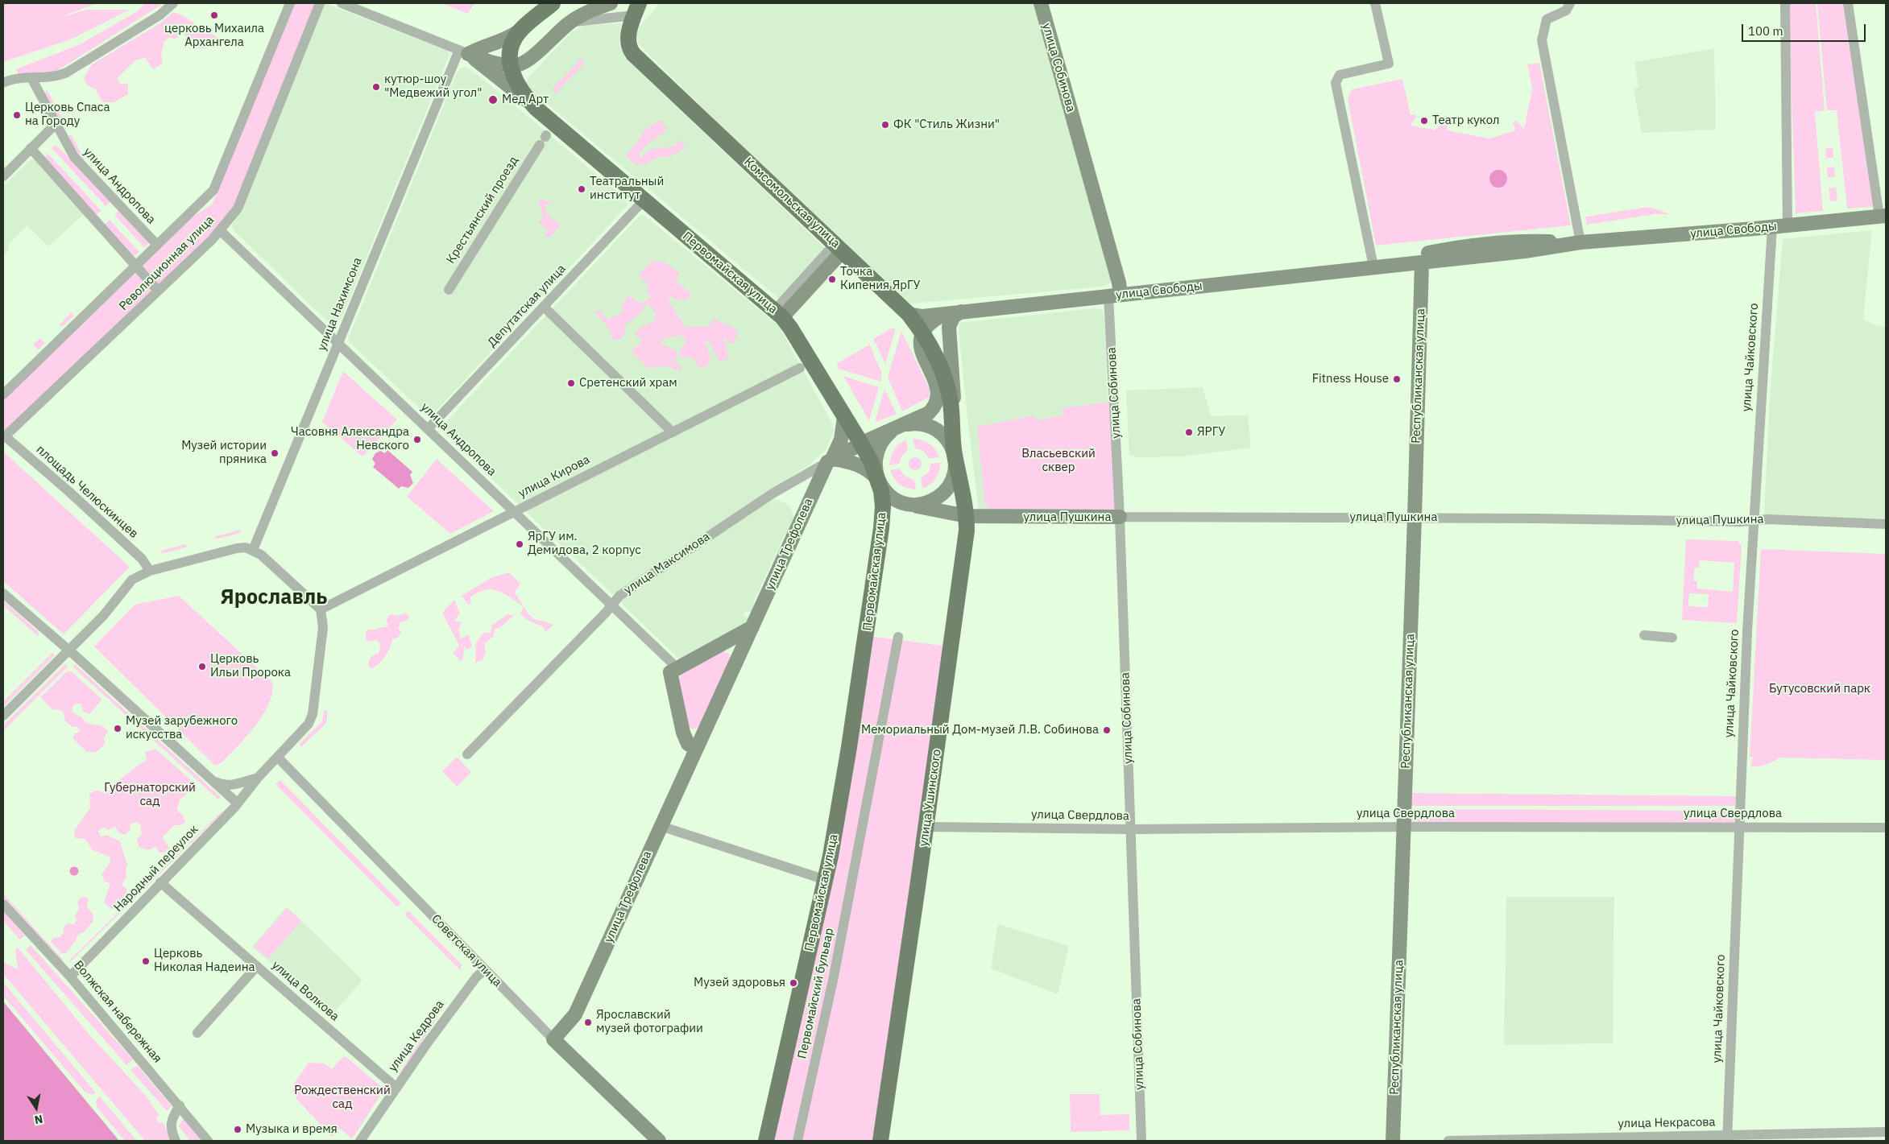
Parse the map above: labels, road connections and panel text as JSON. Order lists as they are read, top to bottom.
{
  "streets": {
    "main road": [
      "улица Собинова",
      "Комсомольская улица",
      "улица Свободы",
      "Первомайская улица",
      "Республиканская улица",
      "улица Пушкина",
      "улица Трефолева",
      "улица Максимова",
      "улица Ушинского",
      "Советская улица"
    ],
    "street": [
      "улица Андропова",
      "Крестьянский проезд",
      "Революционная улица",
      "улица Нахимсона",
      "Депутатская улица",
      "улица Чайковского",
      "улица Кирова",
      "площадь Челюскинцев",
      "улица Свердлова",
      "Народный переулок",
      "улица Волкова",
      "Первомайский бульвар",
      "Волжская набережная",
      "улица Кедрова",
      "улица Некрасова"
    ]
  },
  "crossings": [
    ["улица Собинова", "улица Свободы"],
    ["улица Собинова", "улица Пушкина"],
    ["улица Собинова", "улица Свердлова"],
    ["улица Андропова", "Революционная улица"],
    ["улица Андропова", "улица Нахимсона"],
    ["улица Андропова", "Депутатская улица"],
    ["улица Андропова", "улица Кирова"],
    ["улица Андропова", "улица Максимова"],
    ["Комсомольская улица", "улица Свободы"],
    ["Комсомольская улица", "Первомайская улица"],
    ["Комсомольская улица", "улица Пушкина"],
    ["Комсомольская улица", "улица Максимова"],
    ["Комсомольская улица", "улица Ушинского"],
    ["улица Свободы", "улица Чайковского"],
    ["улица Свободы", "Республиканская улица"],
    ["улица Свободы", "улица Максимова"],
    ["Революционная улица", "площадь Челюскинцев"],
    ["Первомайская улица", "улица Нахимсона"],
    ["Первомайская улица", "Депутатская улица"],
    ["Первомайская улица", "улица Пушкина"],
    ["Первомайская улица", "улица Трефолева"],
    ["Первомайская улица", "улица Максимова"],
    ["Первомайская улица", "улица Ушинского"],
    ["улица Чайковского", "улица Пушкина"],
    ["улица Чайковского", "улица Свердлова"],
    ["улица Чайковского", "улица Некрасова"],
    ["Республиканская улица", "улица Пушкина"],
    ["Республиканская улица", "улица Свердлова"],
    ["улица Кирова", "Народный переулок"],
    ["улица Пушкина", "улица Максимова"],
    ["улица Пушкина", "улица Ушинского"],
    ["улица Трефолева", "улица Максимова"],
    ["улица Трефолева", "Советская улица"],
    ["улица Максимова", "улица Ушинского"],
    ["улица Ушинского", "улица Свердлова"],
    ["Народный переулок", "Советская улица"],
    ["Народный переулок", "улица Волкова"],
    ["Народный переулок", "Волжская набережная"],
    ["Советская улица", "улица Кедрова"],
    ["улица Волкова", "улица Кедрова"]
  ],
  "districts": ["Ярославль"],
  "parks": [
    "Власьевский сквер",
    "Бутусовский парк",
    "Губернаторский сад",
    "Рождественский сад"
  ],
  "places": [
    "церковь Михаила Архангела",
    "кутюр-шоу \"Медвежий угол\"",
    "Мед Арт",
    "Церковь Спаса на Городу",
    "Театр кукол",
    "ФК \"Стиль Жизни\"",
    "Театральный институт",
    "Точка Кипения ЯрГУ",
    "Fitness House",
    "Сретенский храм",
    "ЯРГУ",
    "Часовня Александра Невского",
    "Музей истории пряника",
    "ЯрГУ им. Демидова, 2 корпус",
    "Церковь Ильи Пророка",
    "Музей зарубежного искусства",
    "Мемориальный Дом-музей Л.В. Собинова",
    "Церковь Николая Надеина",
    "Музей здоровья",
    "Ярославский музей фотографии",
    "Музыка и время"
  ],
  "scale_bar": "100 m",
  "north": "bottom"
}
